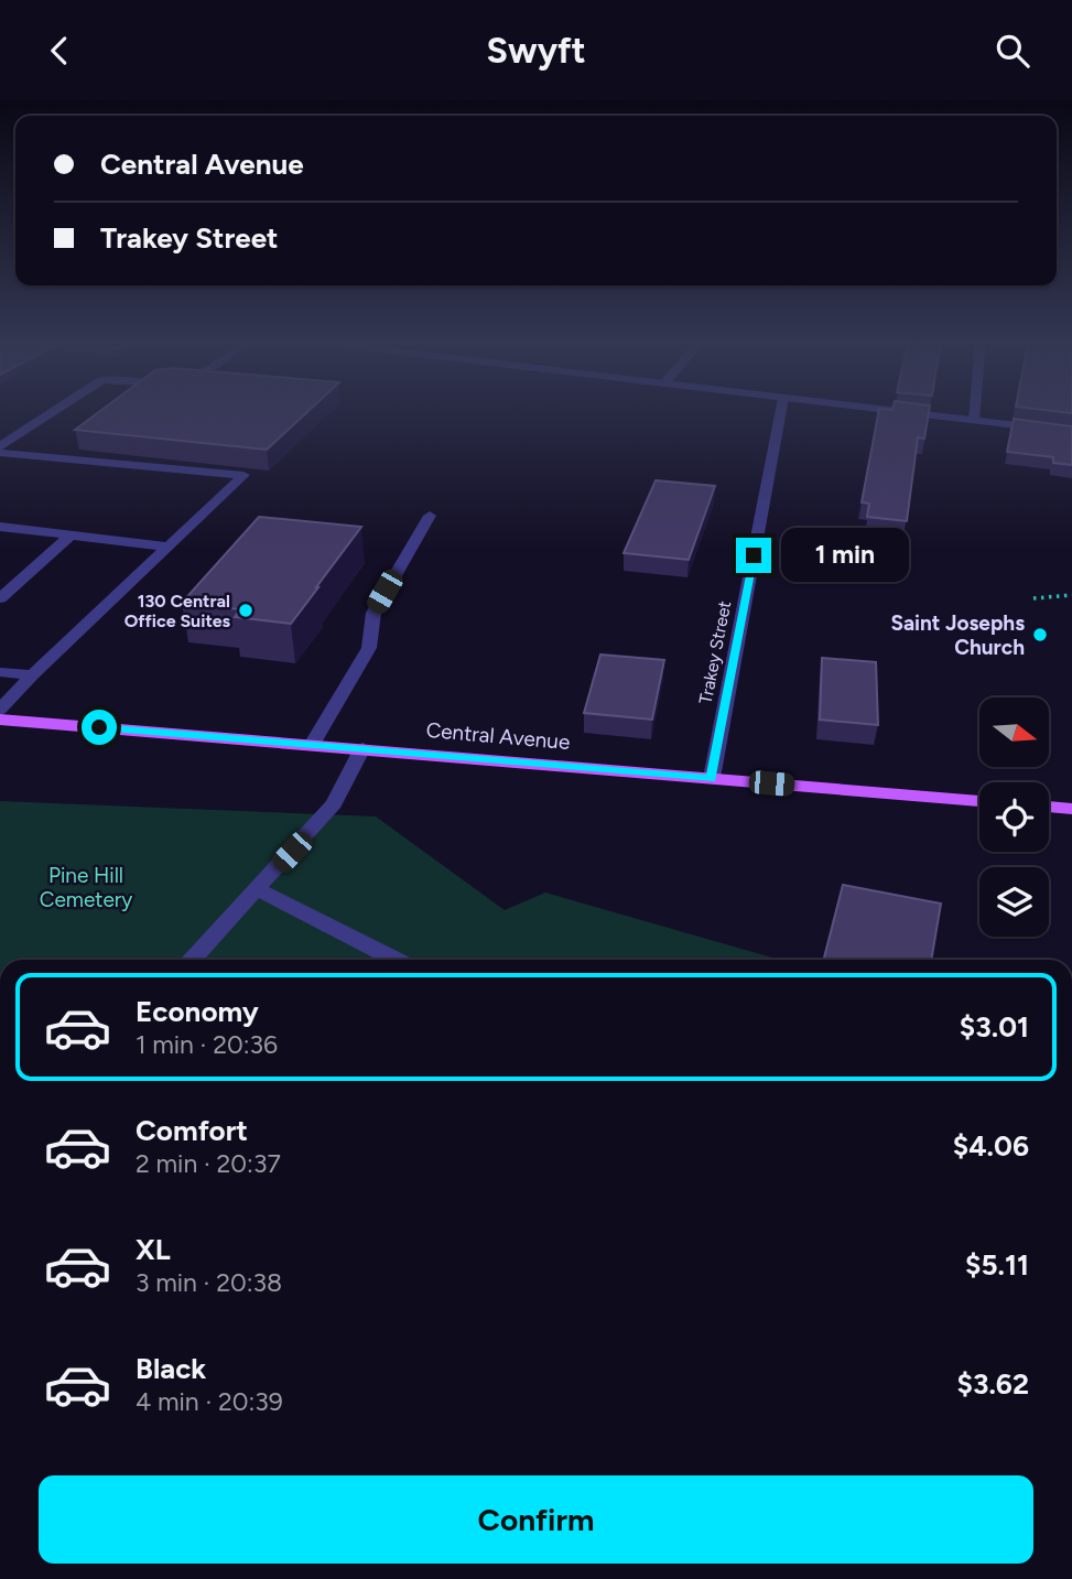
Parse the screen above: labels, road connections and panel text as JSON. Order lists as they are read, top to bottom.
{
  "streets": {
    "main road": ["Central Avenue"],
    "street": ["Trakey Street"]
  },
  "crossings": [
    ["Trakey Street", "Central Avenue"]
  ],
  "parks": ["Pine Hill Cemetery"],
  "places": ["130 Central Office Suites", "Saint Josephs Church"],
  "north": "right",
  "page": {
    "header": "Swyft",
    "banner": ["Central Avenue", "Trakey Street"],
    "bubble": "1 min",
    "list": [
      {
        "name": "Economy",
        "note": "1 min · 20:36",
        "value": "$3.01"
      },
      {
        "name": "Comfort",
        "note": "2 min · 20:37",
        "value": "$4.06"
      },
      {
        "name": "XL",
        "note": "3 min · 20:38",
        "value": "$5.11"
      },
      {
        "name": "Black",
        "note": "4 min · 20:39",
        "value": "$3.62"
      }
    ],
    "buttons": "Confirm"
  }
}
